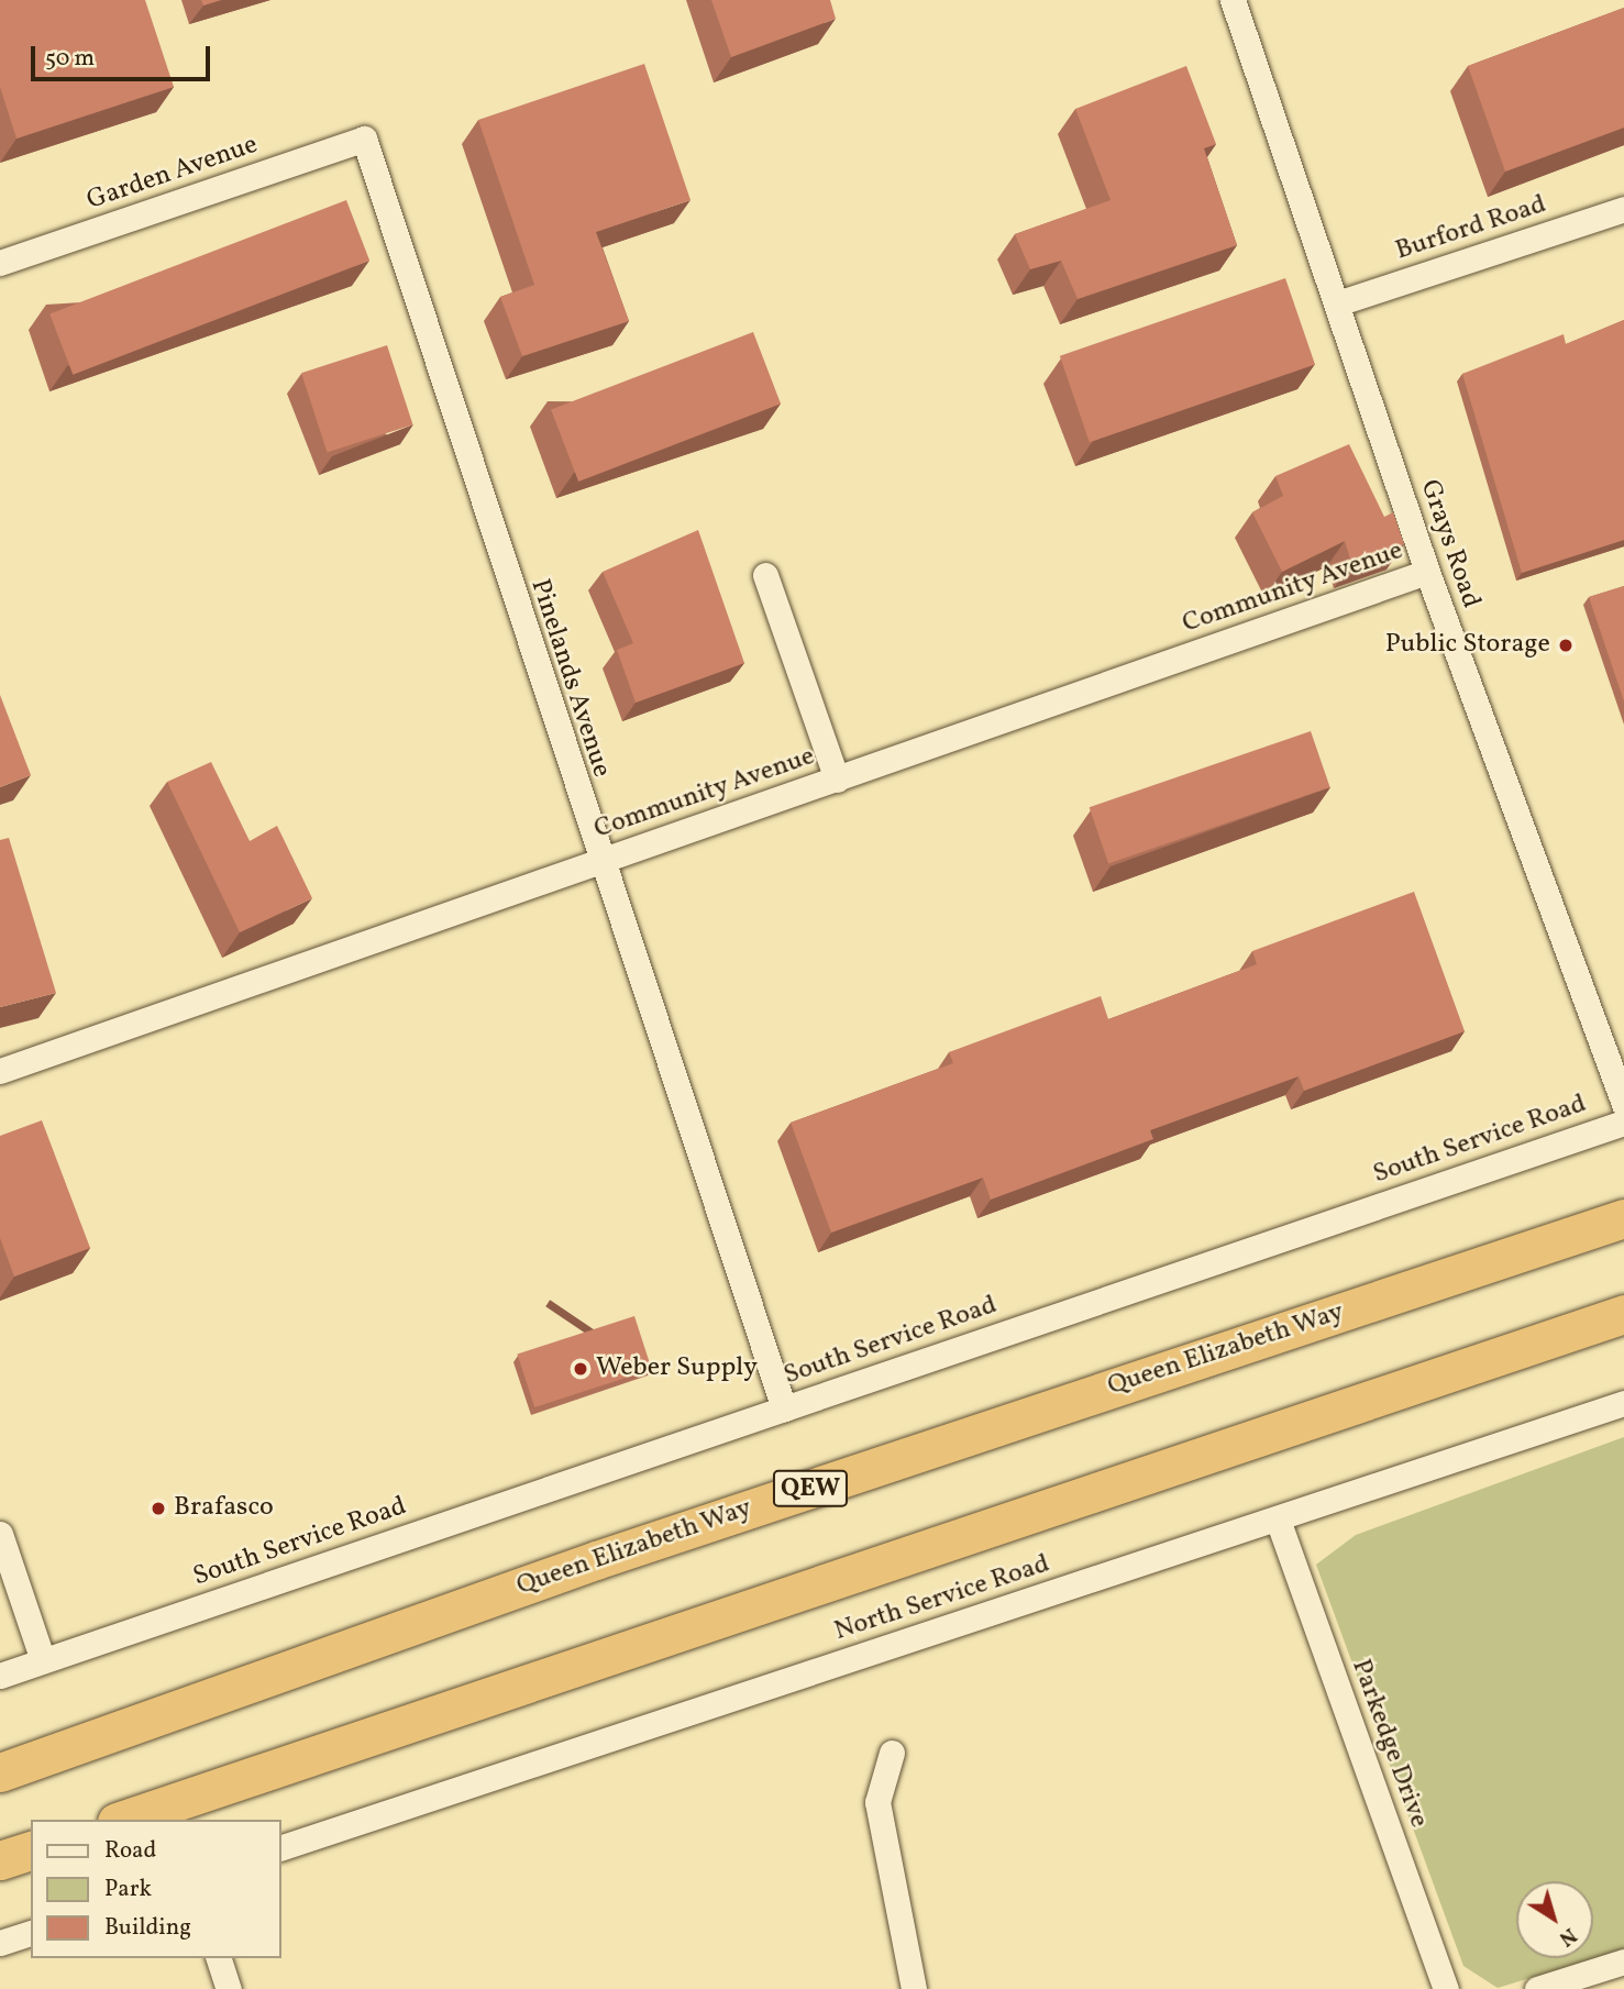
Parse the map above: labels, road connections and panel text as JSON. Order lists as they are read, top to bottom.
{
  "streets": {
    "highway": ["Queen Elizabeth Way", "QEW"],
    "street": [
      "Garden Avenue",
      "Burford Road",
      "Grays Road",
      "Community Avenue",
      "Pinelands Avenue",
      "South Service Road",
      "North Service Road",
      "Parkedge Drive"
    ]
  },
  "crossings": [
    ["Garden Avenue", "Pinelands Avenue"],
    ["Burford Road", "Grays Road"],
    ["Grays Road", "Community Avenue"],
    ["Community Avenue", "Pinelands Avenue"],
    ["Pinelands Avenue", "South Service Road"],
    ["North Service Road", "Parkedge Drive"]
  ],
  "places": ["Public Storage", "Weber Supply", "Brafasco"],
  "legend": ["Road", "Park", "Building"],
  "scale_bar": "50 m",
  "north": "bottom right"
}
